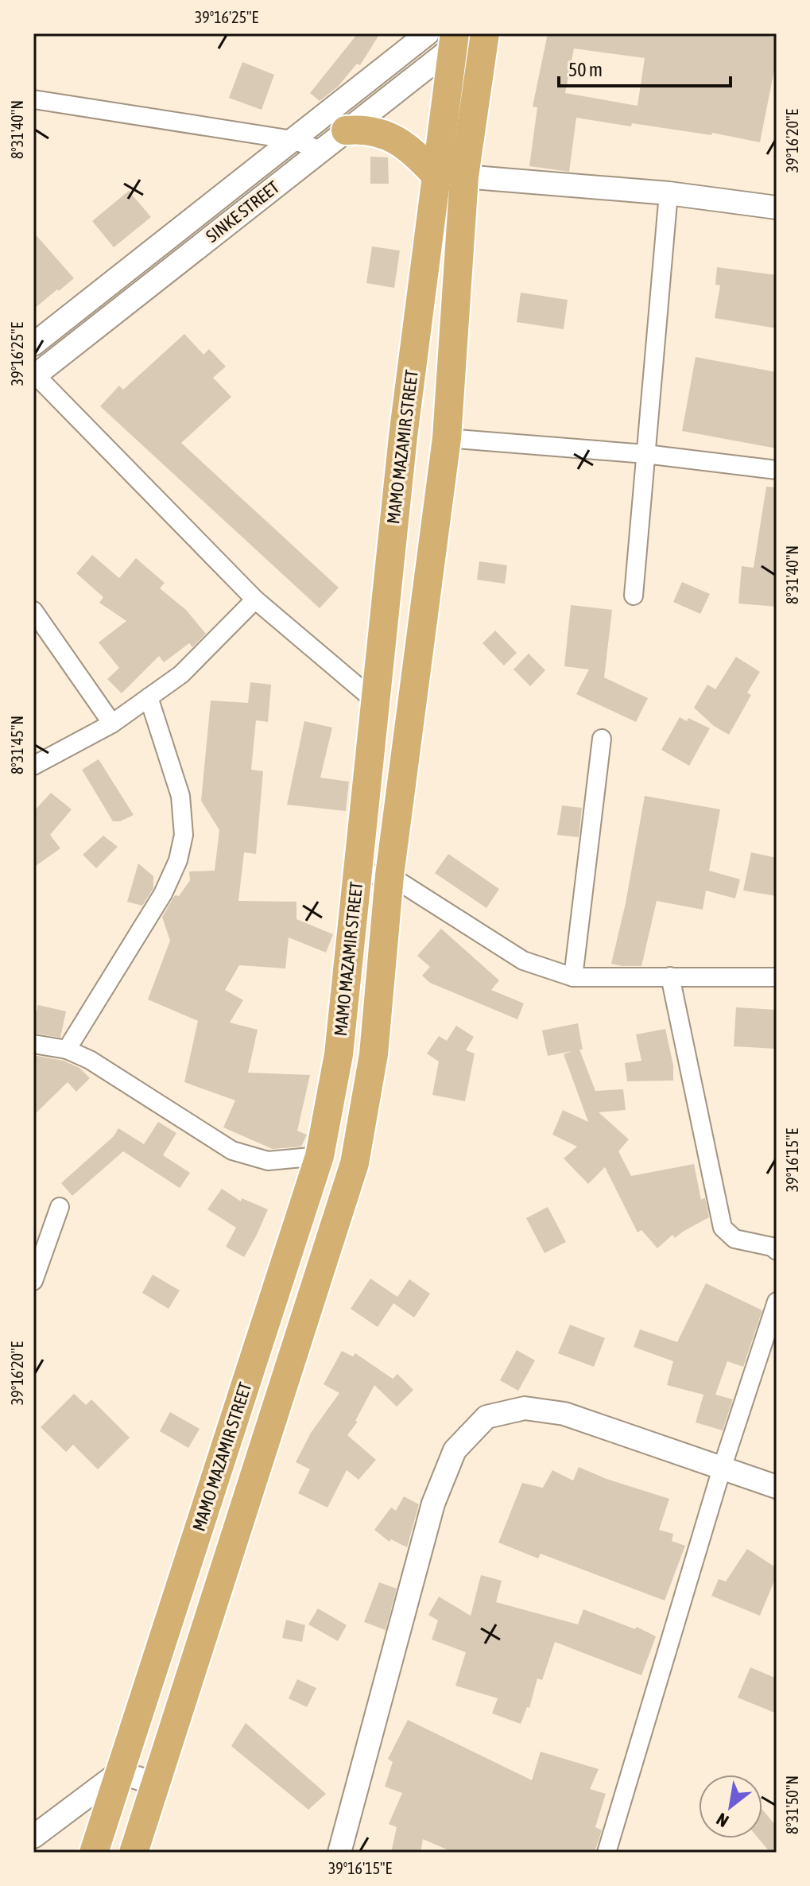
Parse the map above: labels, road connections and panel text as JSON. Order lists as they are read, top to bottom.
{
  "streets": {
    "main road": ["MAMO MAZAMIR STREET"],
    "street": ["SINKE STREET"]
  },
  "crossings": [
    ["SINKE STREET", "MAMO MAZAMIR STREET"]
  ],
  "scale_bar": "50 m",
  "north": "bottom left",
  "coordinates": [
    "39°16'25\"E",
    "8°31'40\"N",
    "39°16'20\"E",
    "8°31'45\"N",
    "39°16'15\"E",
    "8°31'50\"N"
  ]
}
